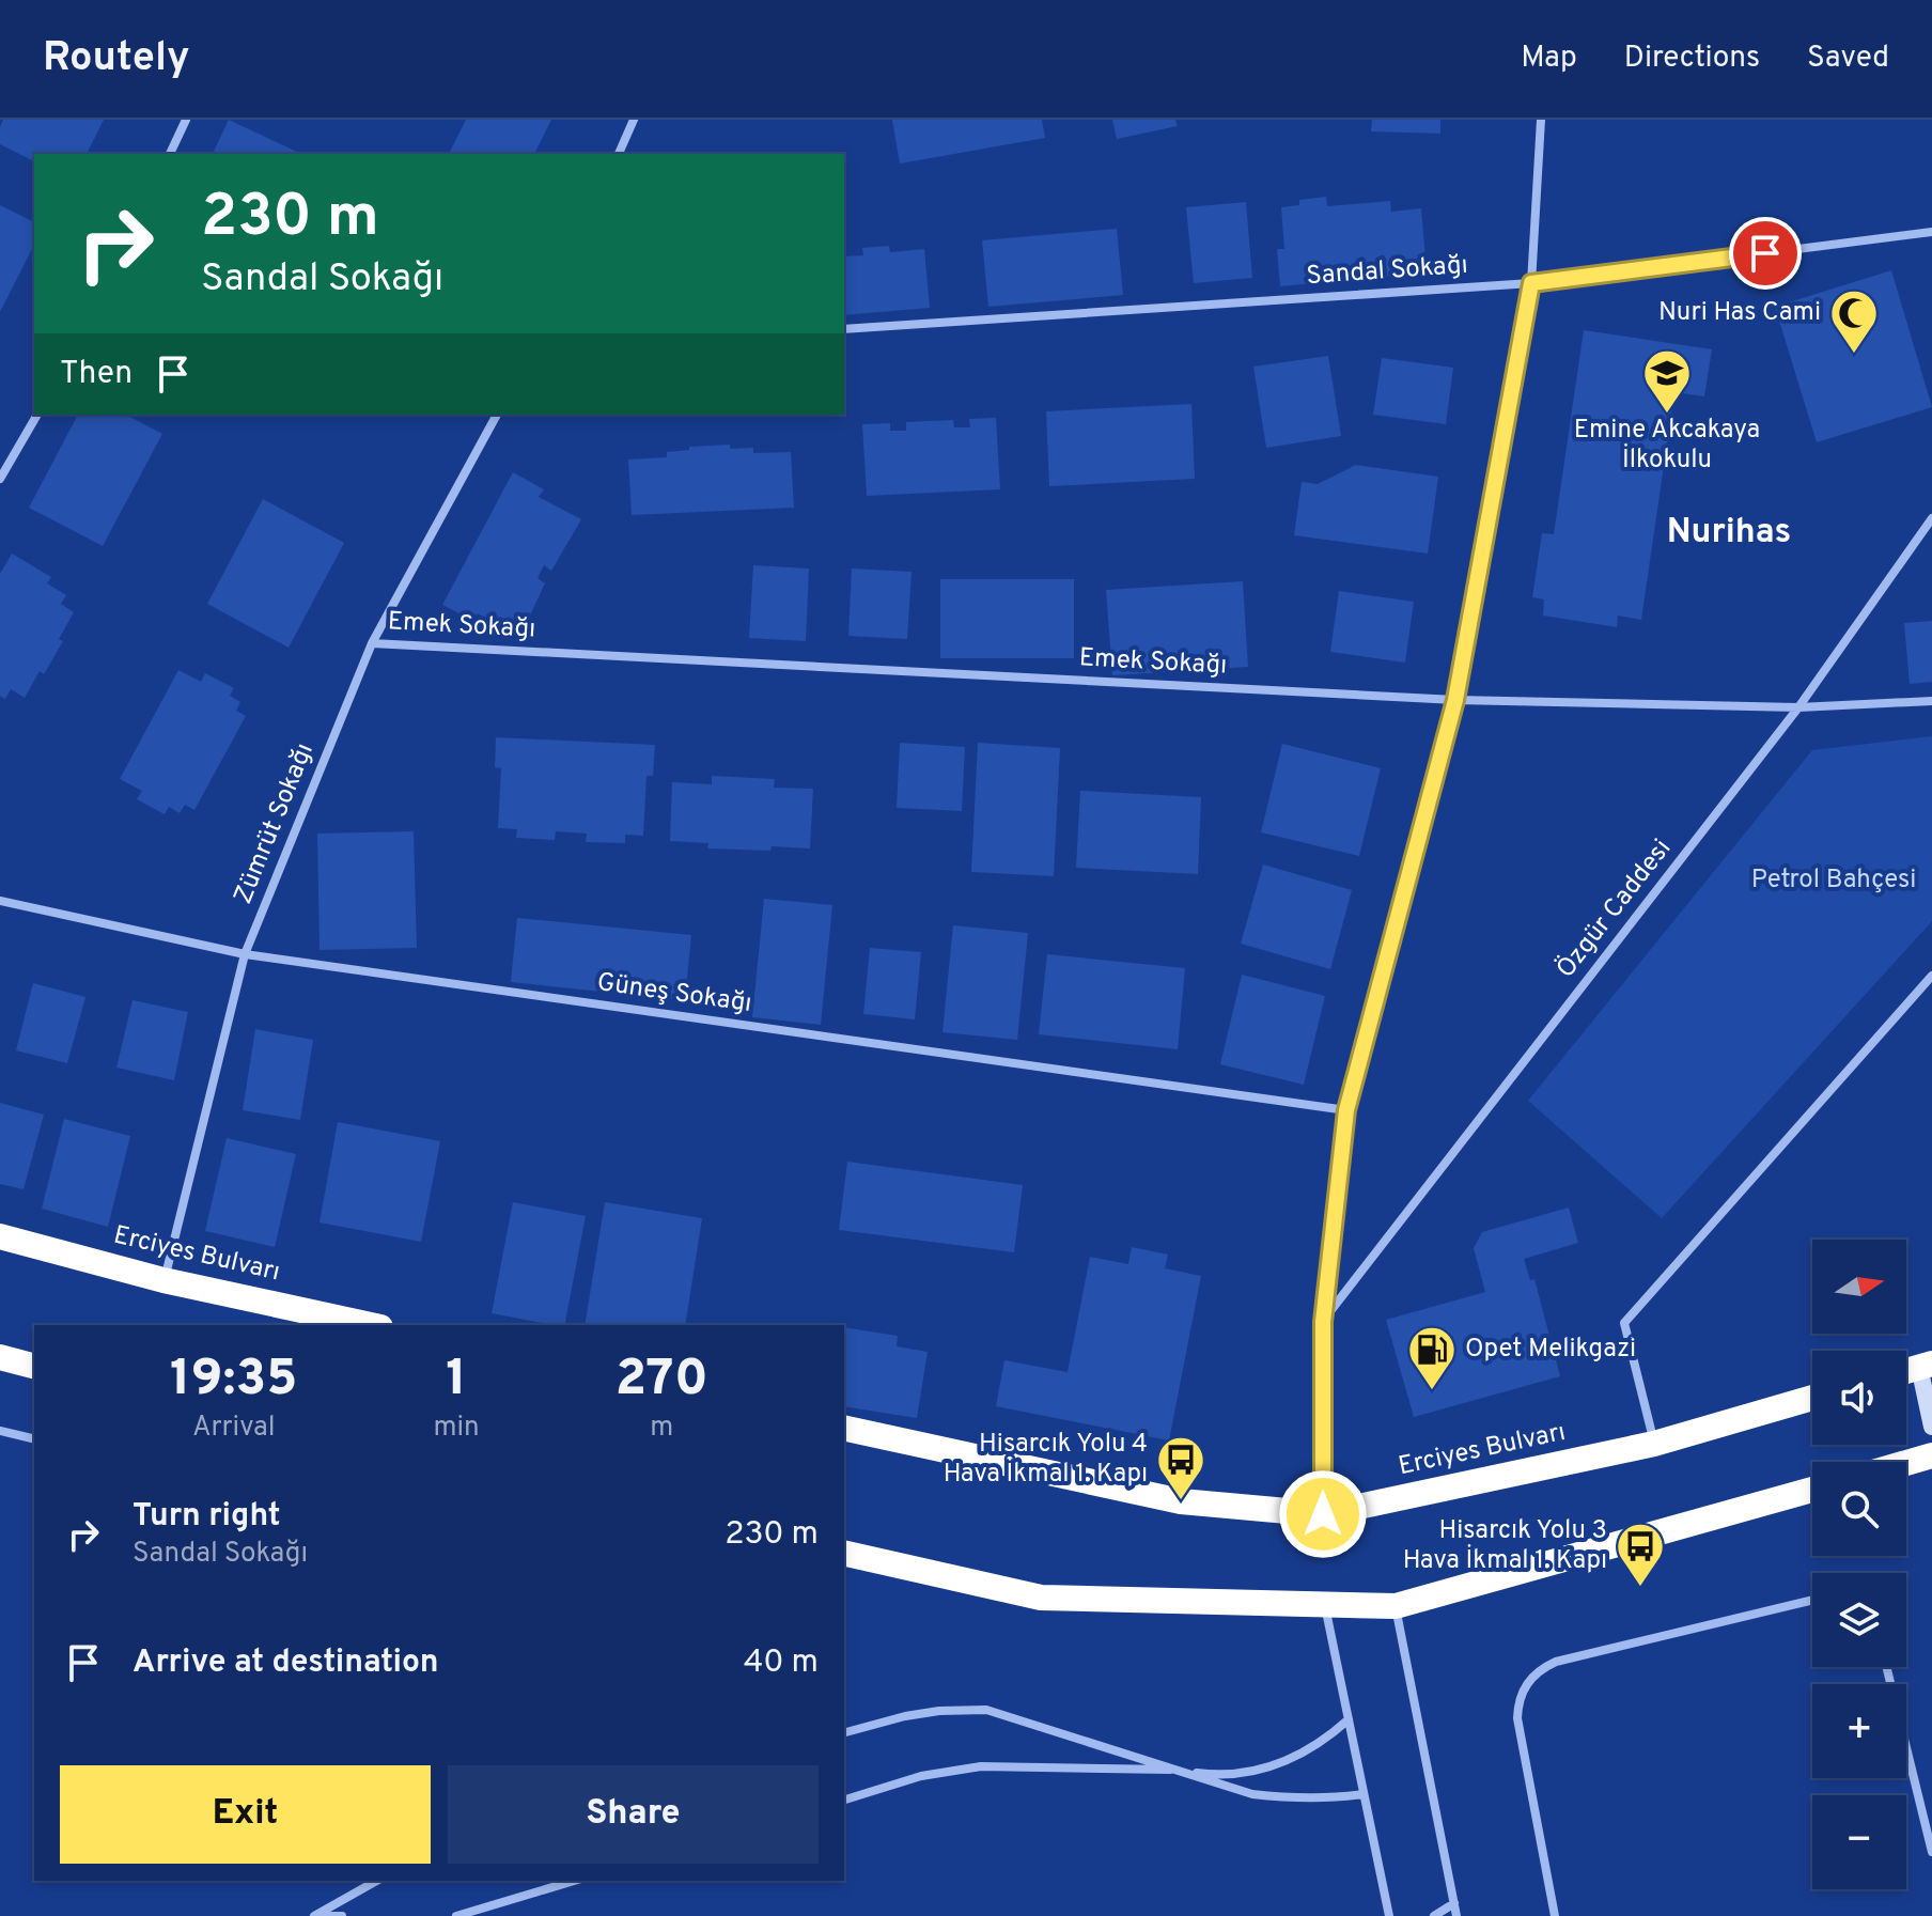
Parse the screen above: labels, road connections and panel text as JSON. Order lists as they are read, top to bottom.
{
  "streets": {
    "highway": ["Erciyes Bulvarı"],
    "street": [
      "Sandal Sokağı",
      "Emek Sokağı",
      "Zümrüt Sokağı",
      "Özgür Caddesi",
      "Güneş Sokağı"
    ]
  },
  "crossings": [
    ["Emek Sokağı", "Zümrüt Sokağı"],
    ["Emek Sokağı", "Özgür Caddesi"],
    ["Zümrüt Sokağı", "Güneş Sokağı"],
    ["Zümrüt Sokağı", "Erciyes Bulvarı"]
  ],
  "districts": ["Nurihas"],
  "parks": ["Petrol Bahçesi"],
  "places": {
    "mosque": ["Nuri Has Cami"],
    "school or university": ["Emine Akcakaya İlkokulu"],
    "fuel station": ["Opet Melikgazi"],
    "bus stop": ["Hisarcık Yolu 4 Hava İkmal 1. Kapı", "Hisarcık Yolu 3 Hava İkmal 1. Kapı"]
  },
  "north": "right",
  "page": {
    "header": "Routely",
    "nav": ["Map", "Directions", "Saved"],
    "turn": ["230 m", "Sandal Sokağı"],
    "then": "Then",
    "map_buttons": ["+", "−"],
    "eta": [
      "19:35",
      "Arrival",
      "1",
      "min",
      "270",
      "m"
    ],
    "list": [
      {
        "name": "Turn right",
        "note": "Sandal Sokağı",
        "value": "230 m"
      },
      {
        "name": "Arrive at destination",
        "value": "40 m"
      }
    ],
    "buttons": ["Exit", "Share"]
  }
}
